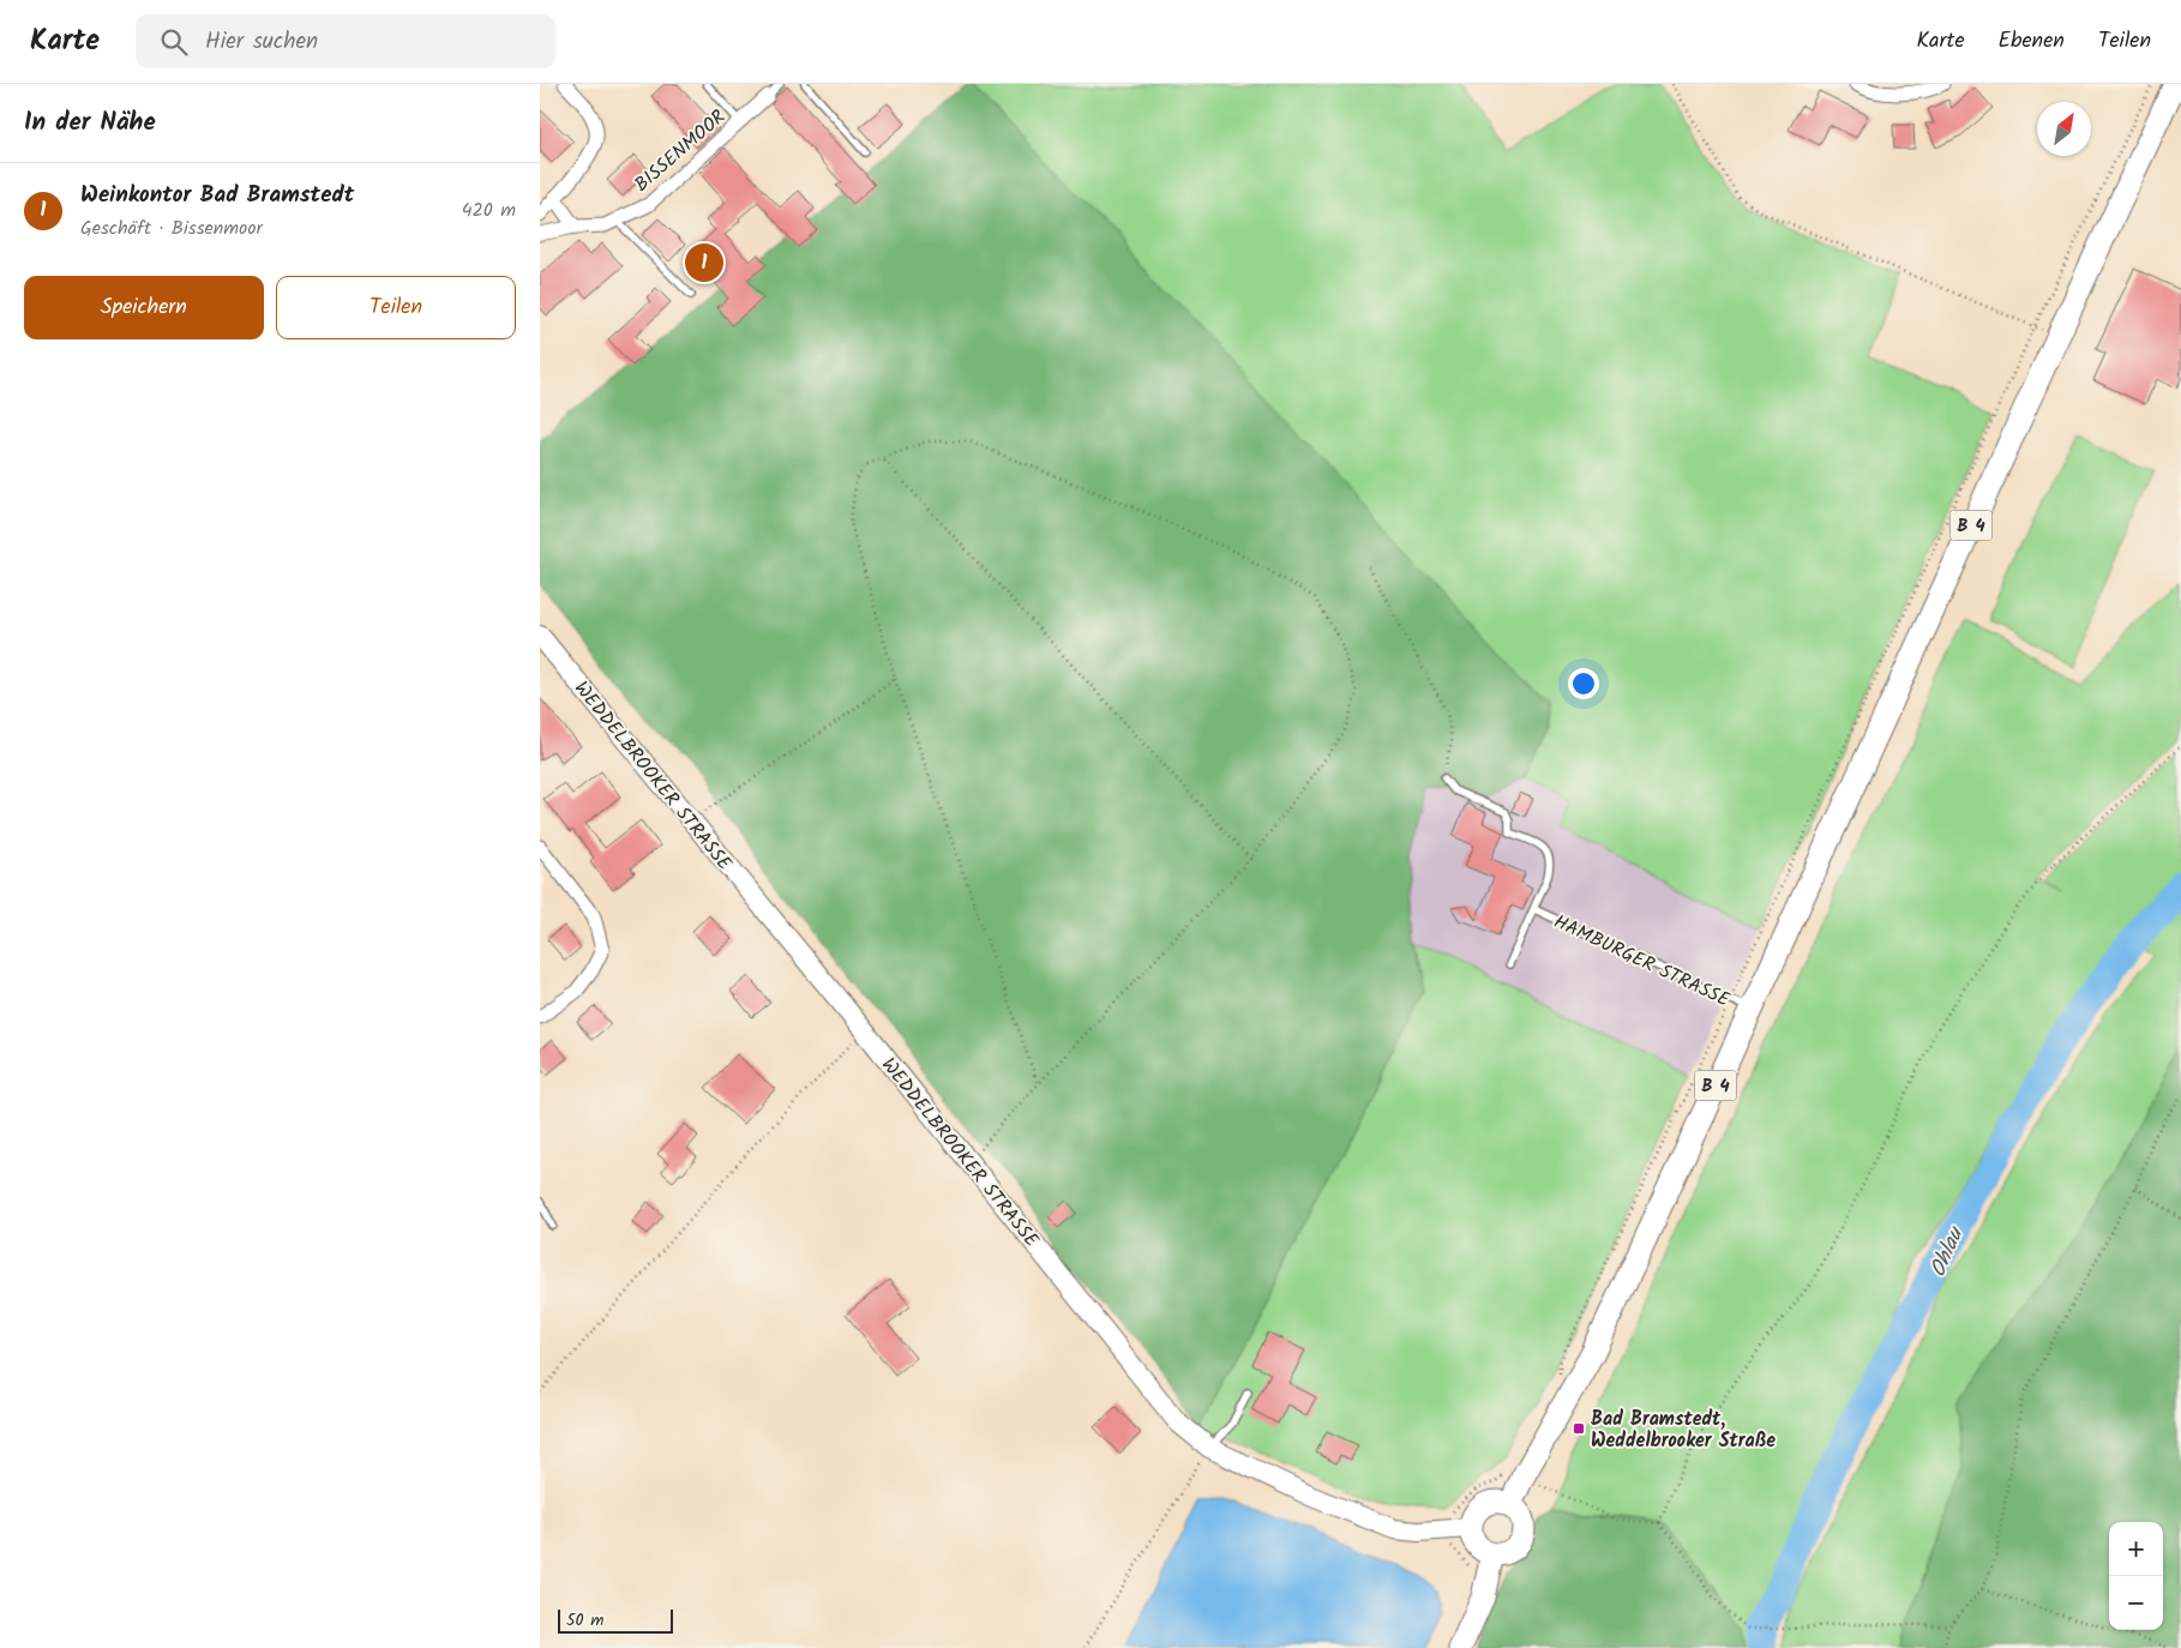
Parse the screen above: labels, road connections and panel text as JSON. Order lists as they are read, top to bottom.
{
  "streets": {
    "main road": ["B 4"],
    "street": ["BISSENMOOR", "WEDDELBROOKER STRASSE"],
    "lane": ["HAMBURGER STRASSE"]
  },
  "crossings": [
    ["B 4", "WEDDELBROOKER STRASSE"],
    ["B 4", "HAMBURGER STRASSE"]
  ],
  "water": ["Ohlau"],
  "places": {
    "transit": ["Bad Bramstedt, Weddelbrooker Straße"]
  },
  "scale_bar": "50 m",
  "north": "top right",
  "page": {
    "header": "Karte",
    "search": "Hier suchen",
    "nav": ["Karte", "Ebenen", "Teilen"],
    "heading": "In der Nähe",
    "list": [
      {
        "mark": "1",
        "name": "Weinkontor Bad Bramstedt",
        "note": "Geschäft · Bissenmoor",
        "value": "420 m"
      }
    ],
    "pins": "1",
    "buttons": ["Speichern", "Teilen"],
    "map_buttons": ["+", "−"],
    "scale": "50 m"
  }
}
